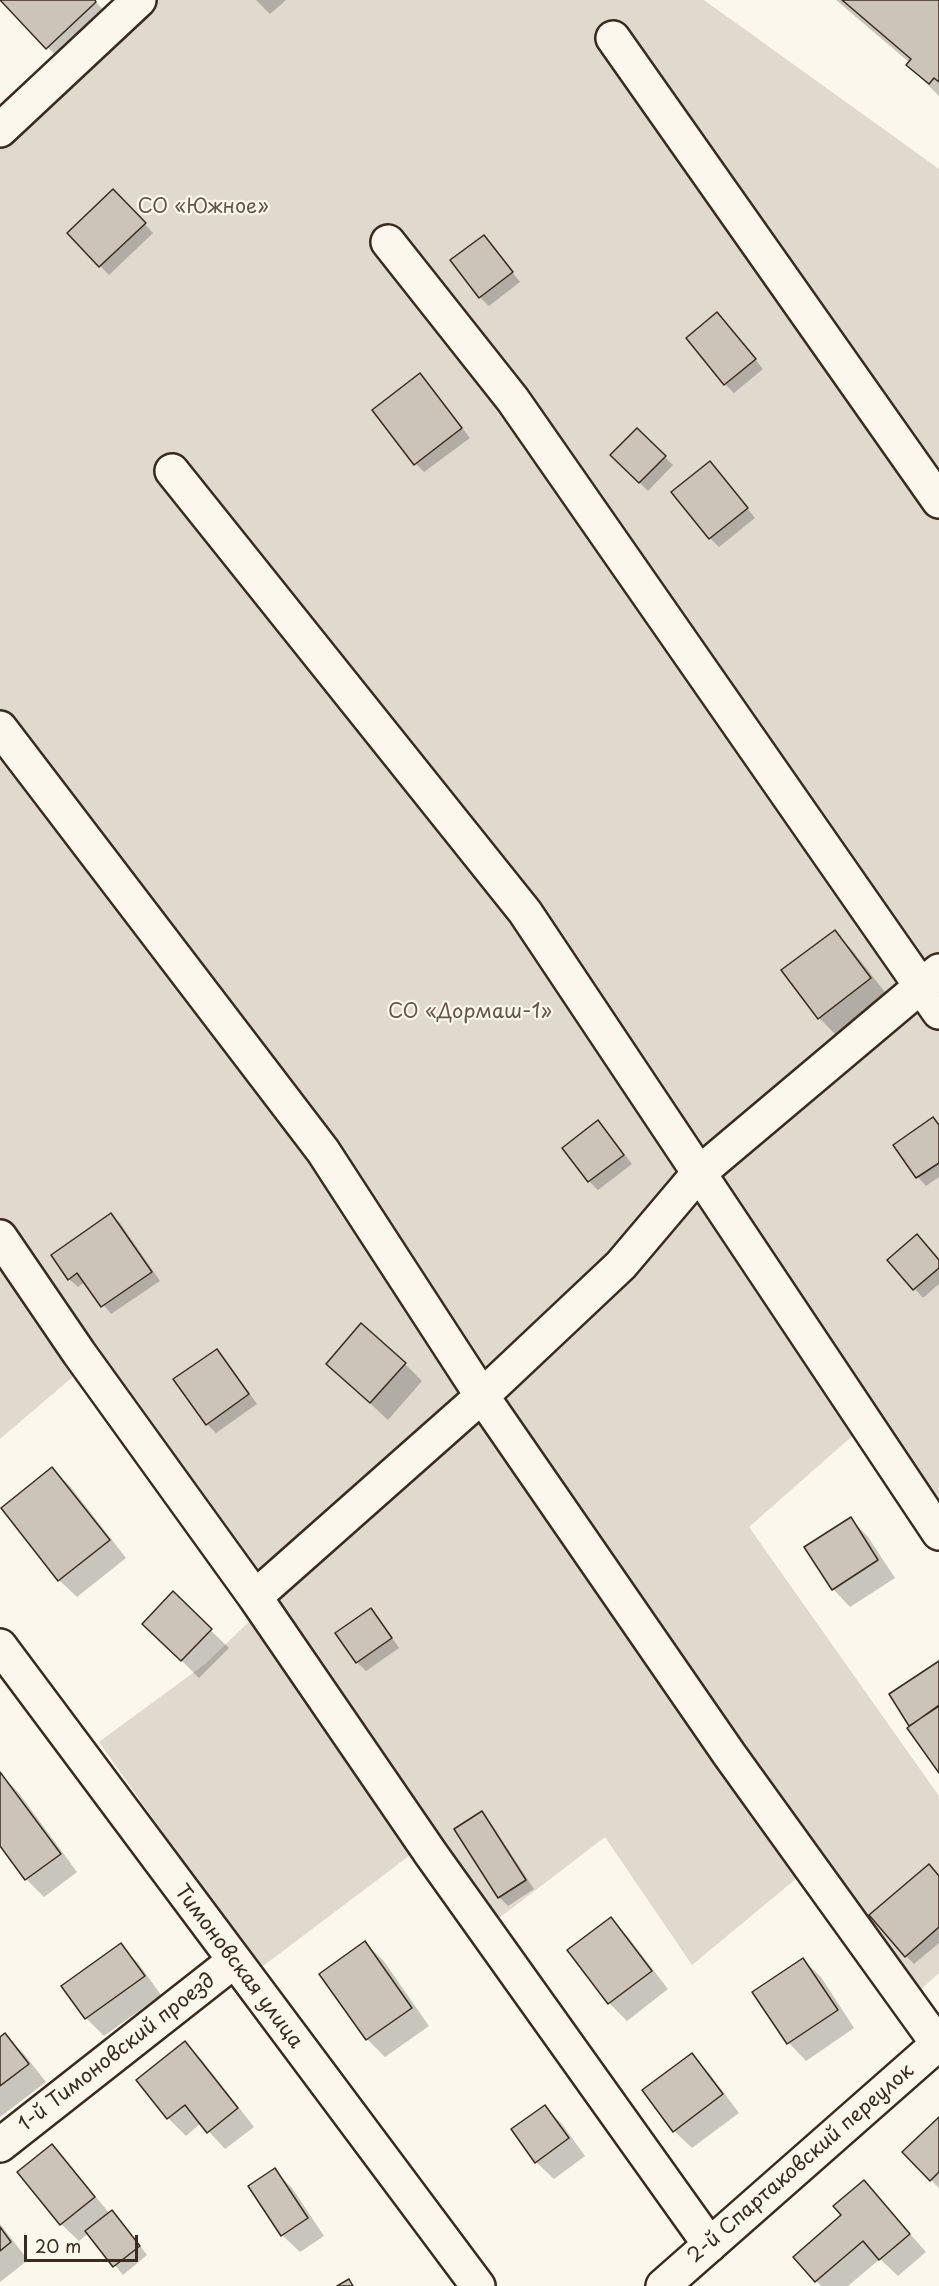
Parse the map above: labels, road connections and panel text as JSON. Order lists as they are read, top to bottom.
{
  "streets": {
    "street": ["Тимоновская улица", "1-й Тимоновский проезд", "2-й Спартаковский переулок"]
  },
  "crossings": [
    ["Тимоновская улица", "1-й Тимоновский проезд"]
  ],
  "parks": ["СО «Южное»", "СО «Дормаш-1»"],
  "scale_bar": "20 m"
}
